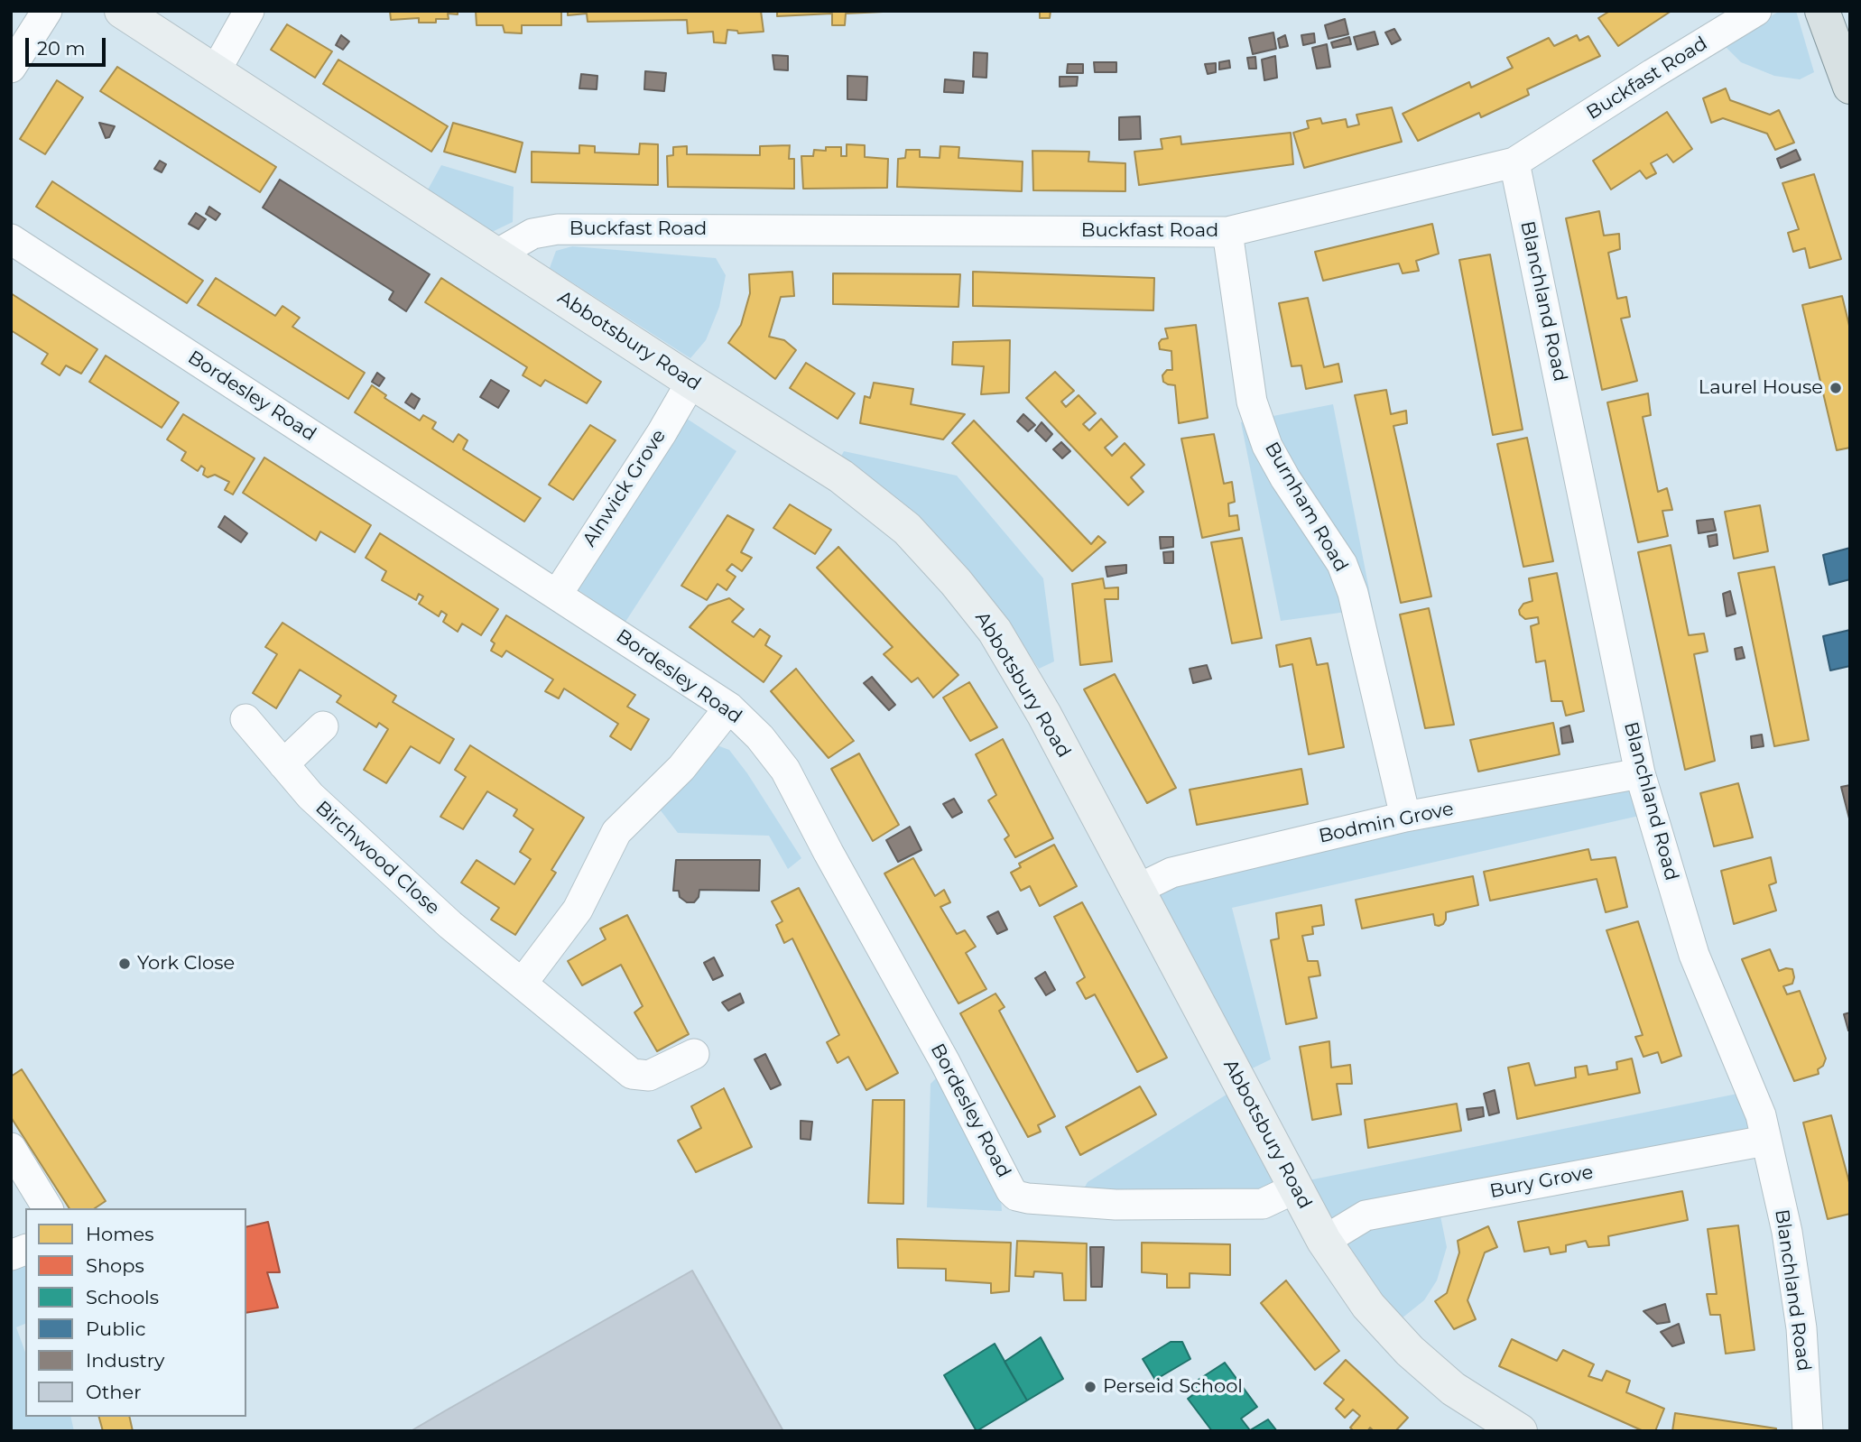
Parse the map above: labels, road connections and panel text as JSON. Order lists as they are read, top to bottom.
{
  "streets": {
    "street": [
      "Buckfast Road",
      "Blanchland Road",
      "Abbotsbury Road",
      "Bordesley Road",
      "Alnwick Grove",
      "Burnham Road",
      "Bodmin Grove",
      "Birchwood Close",
      "Bury Grove"
    ]
  },
  "crossings": [
    ["Buckfast Road", "Blanchland Road"],
    ["Buckfast Road", "Abbotsbury Road"],
    ["Buckfast Road", "Burnham Road"],
    ["Blanchland Road", "Bodmin Grove"],
    ["Blanchland Road", "Bury Grove"],
    ["Abbotsbury Road", "Bordesley Road"],
    ["Abbotsbury Road", "Alnwick Grove"],
    ["Abbotsbury Road", "Bodmin Grove"],
    ["Abbotsbury Road", "Bury Grove"],
    ["Bordesley Road", "Alnwick Grove"],
    ["Burnham Road", "Bodmin Grove"]
  ],
  "places": ["Laurel House", "York Close", "Perseid School"],
  "legend": [
    "Homes",
    "Shops",
    "Schools",
    "Public",
    "Industry",
    "Other"
  ],
  "scale_bar": "20 m"
}
